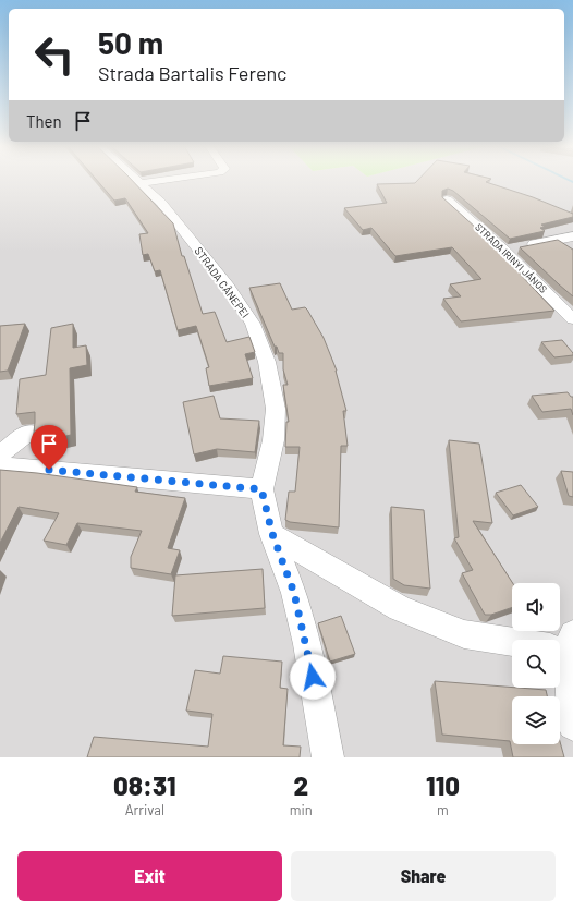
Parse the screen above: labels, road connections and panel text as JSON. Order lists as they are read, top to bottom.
{
  "streets": {
    "street": ["STRADA IRINYI JÁNOS", "STRADA CÂNEPEI"]
  },
  "page": {
    "turn": ["50 m", "Strada Bartalis Ferenc"],
    "then": "Then",
    "eta": [
      "08:31",
      "Arrival",
      "2",
      "min",
      "110",
      "m"
    ],
    "buttons": ["Exit", "Share"]
  }
}
